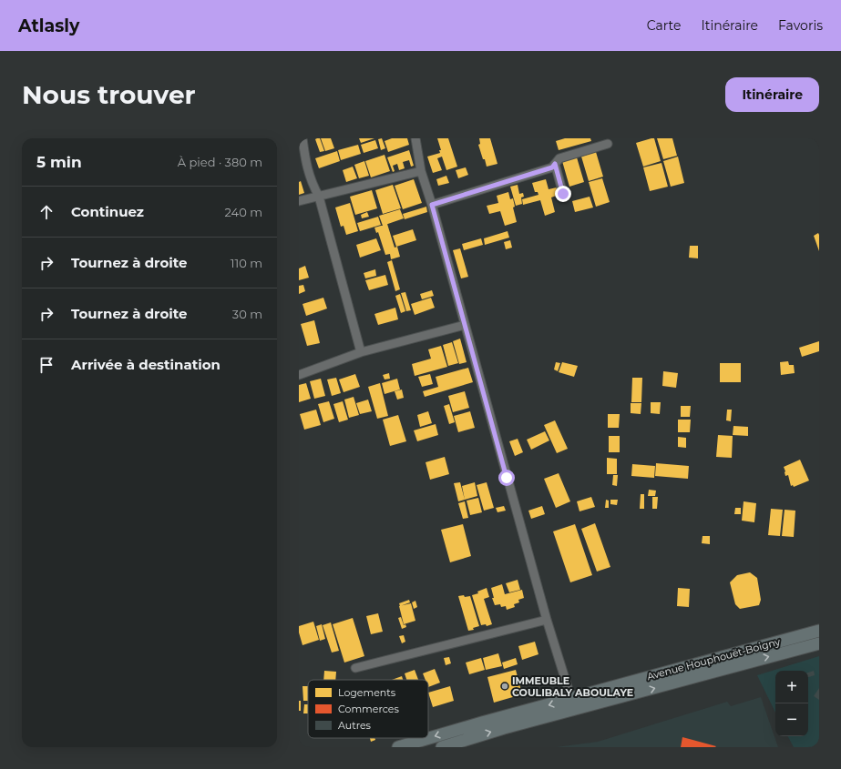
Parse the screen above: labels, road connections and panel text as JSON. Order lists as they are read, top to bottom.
{
  "streets": {
    "highway": ["Avenue Houphouët-Boigny"]
  },
  "places": ["IMMEUBLE COULIBALY ABOULAYE"],
  "legend": ["Logements", "Commerces", "Autres"],
  "page": {
    "header": "Atlasly",
    "nav": ["Carte", "Itinéraire", "Favoris"],
    "buttons": "Itinéraire",
    "title": "Nous trouver",
    "heading": ["5 min", "À pied · 380 m"],
    "list": [
      ["Continuez", "240 m"],
      ["Tournez à droite", "110 m"],
      ["Tournez à droite", "30 m"],
      "Arrivée à destination"
    ],
    "map_buttons": ["+", "−"]
  }
}
